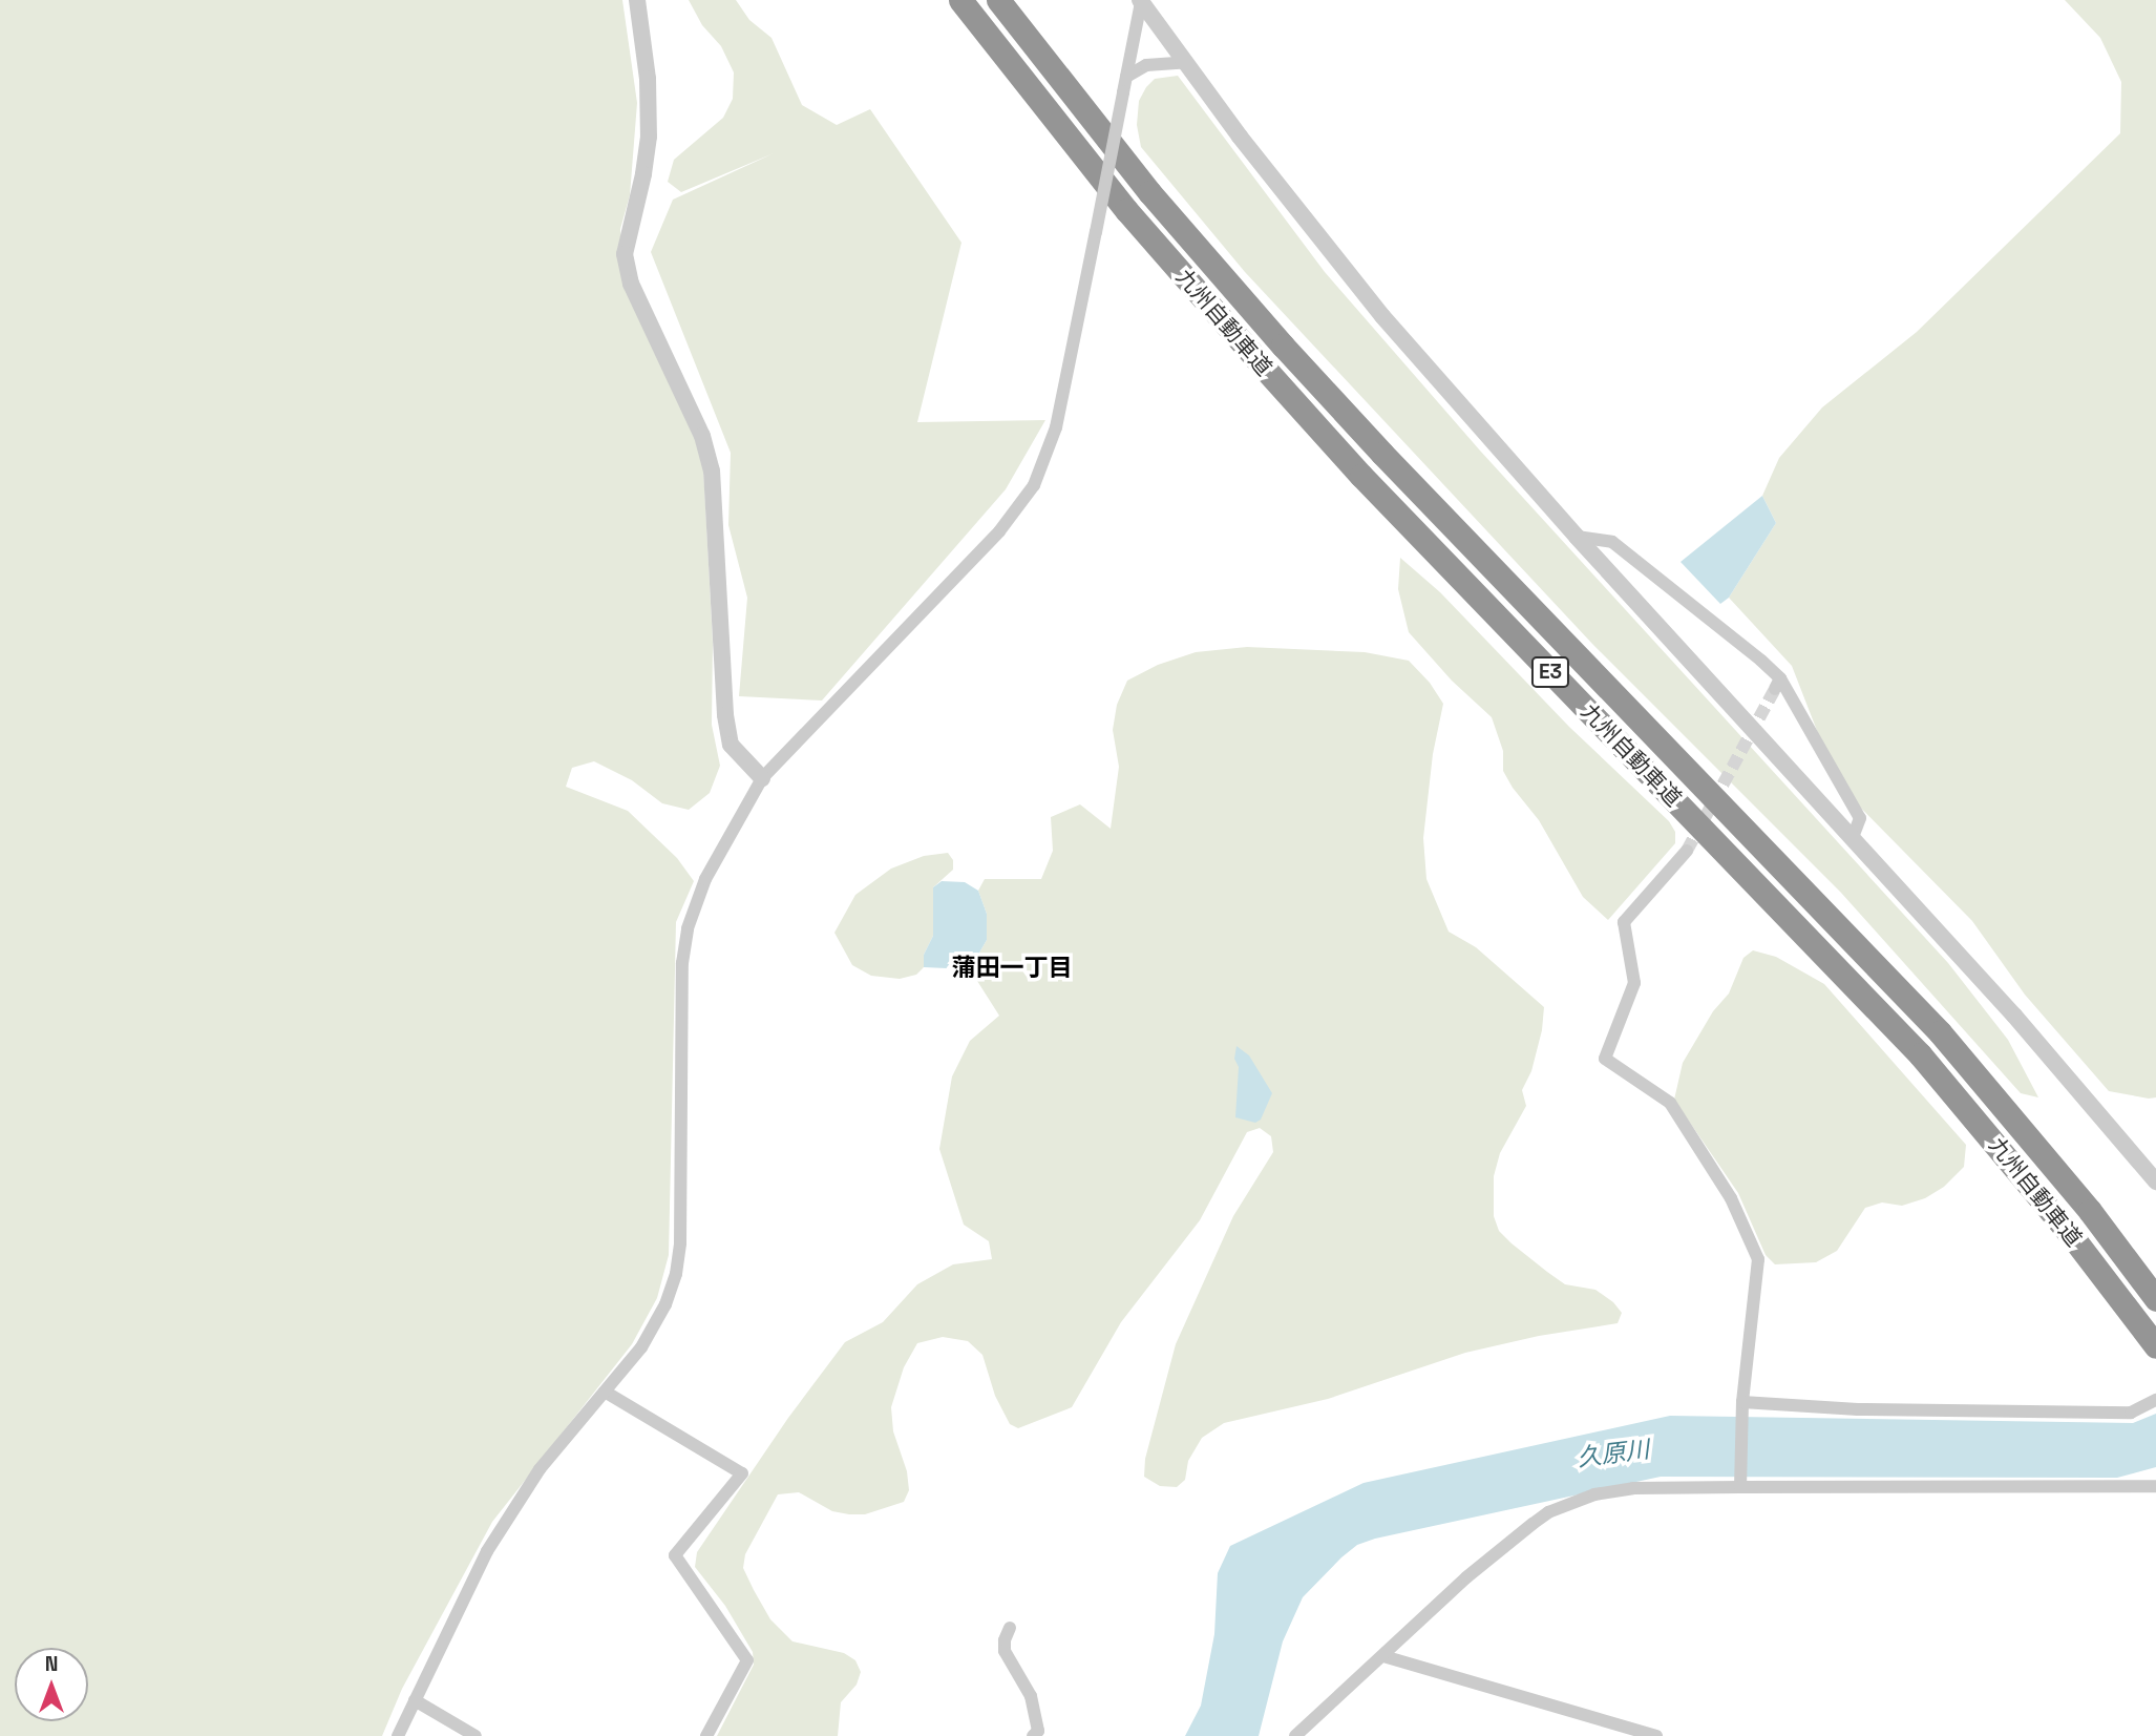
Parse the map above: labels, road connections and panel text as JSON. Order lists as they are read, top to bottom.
{
  "streets": {
    "highway": ["九州自動車道", "E3"]
  },
  "districts": ["蒲田一丁目"],
  "water": ["久原川"],
  "north": "top"
}
